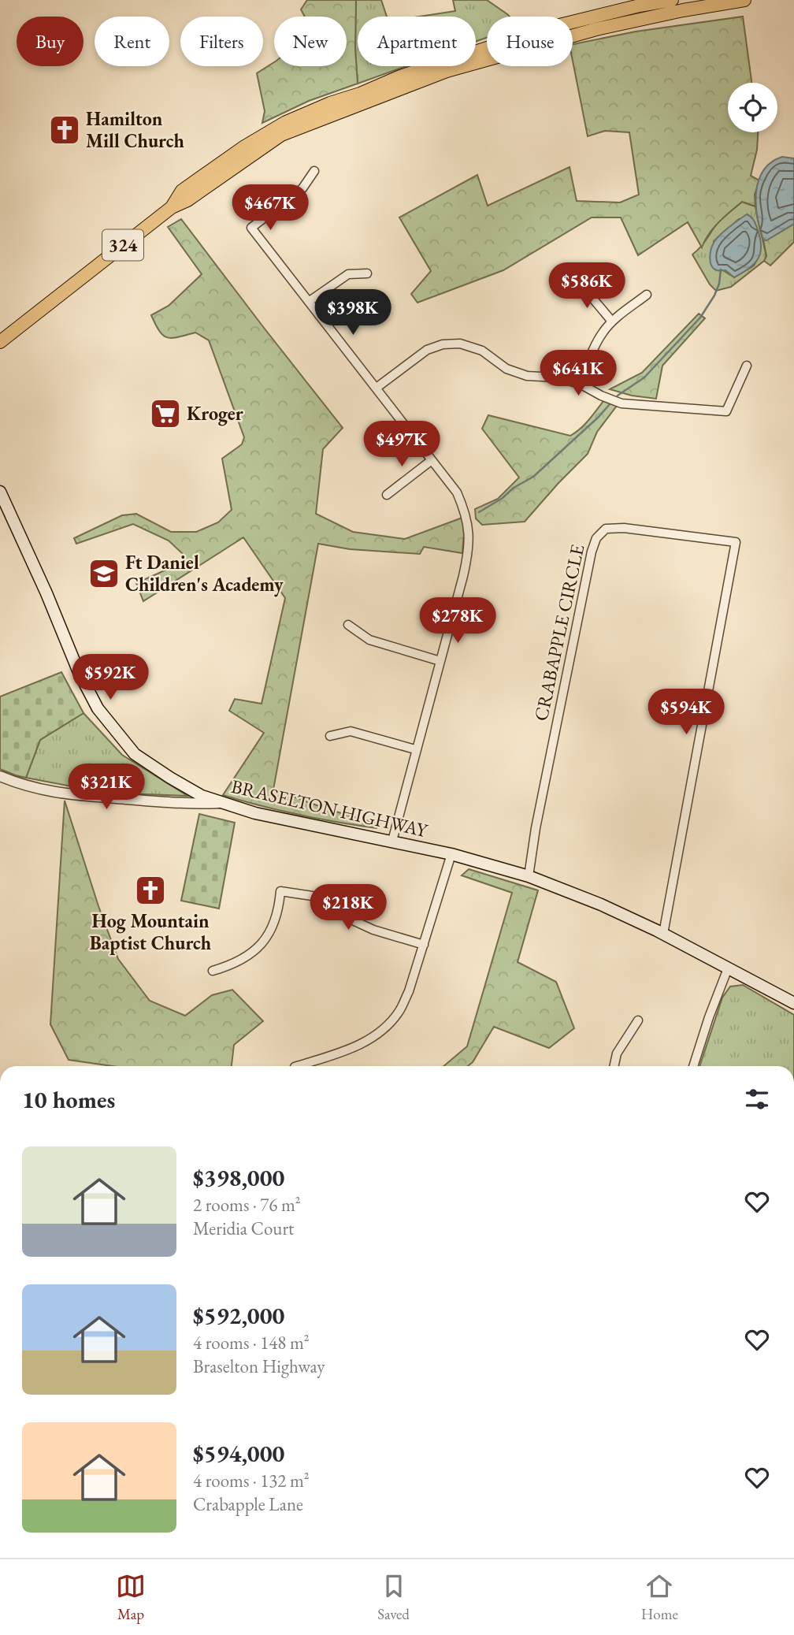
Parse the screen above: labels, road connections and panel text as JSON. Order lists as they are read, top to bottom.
{
  "streets": {
    "main road": ["324", "BRASELTON HIGHWAY"],
    "street": ["CRABAPPLE CIRCLE"]
  },
  "crossings": [
    ["CRABAPPLE CIRCLE", "BRASELTON HIGHWAY"]
  ],
  "places": {
    "church": ["Hamilton Mill Church", "Hog Mountain Baptist Church"],
    "supermarket": ["Kroger"],
    "school or university": ["Ft Daniel Children's Academy"]
  },
  "page": {
    "chip": [
      "Buy",
      "Rent",
      "Filters",
      "New",
      "Apartment",
      "House"
    ],
    "price": [
      "$467K",
      "$586K",
      "$398K",
      "$641K",
      "$497K",
      "$278K",
      "$592K",
      "$594K",
      "$321K",
      "$218K"
    ],
    "heading": "10 homes",
    "list": [
      {
        "name": "$398,000",
        "note": "2 rooms · 76 m² · Meridia Court"
      },
      {
        "name": "$592,000",
        "note": "4 rooms · 148 m² · Braselton Highway"
      },
      {
        "name": "$594,000",
        "note": "4 rooms · 132 m² · Crabapple Lane"
      }
    ],
    "tabs": ["Map", "Saved", "Home"]
  }
}
